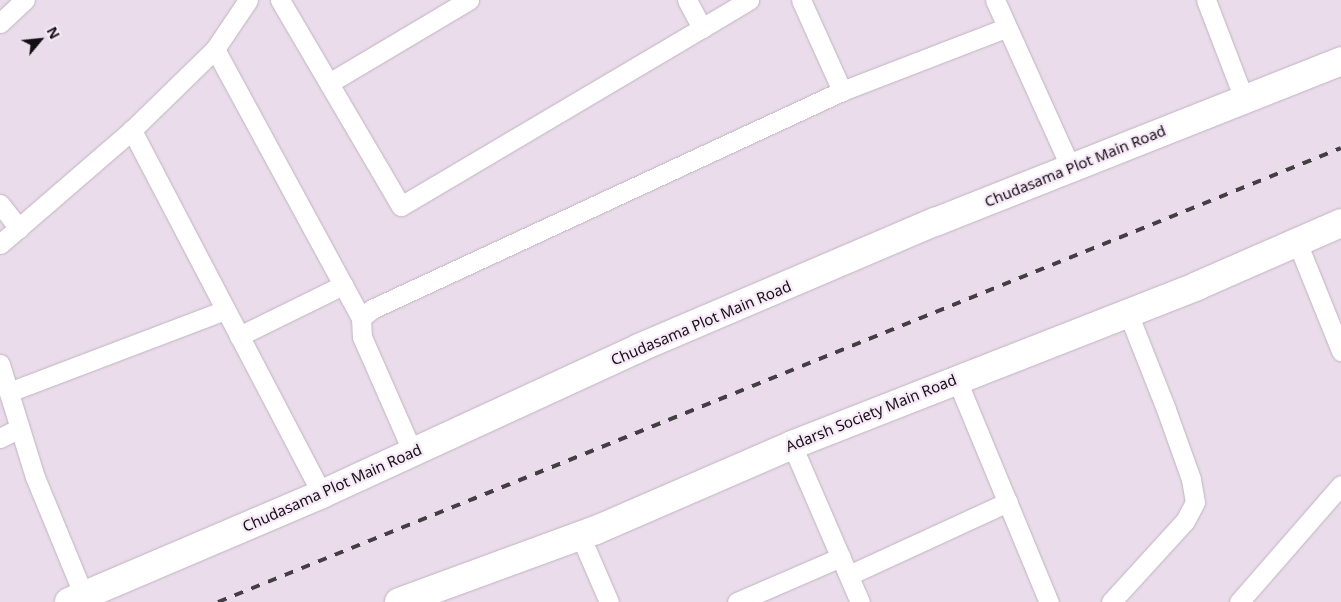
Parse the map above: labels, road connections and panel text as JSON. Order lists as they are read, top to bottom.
{
  "streets": {
    "street": ["Chudasama Plot Main Road", "Adarsh Society Main Road"]
  },
  "north": "top right"
}
